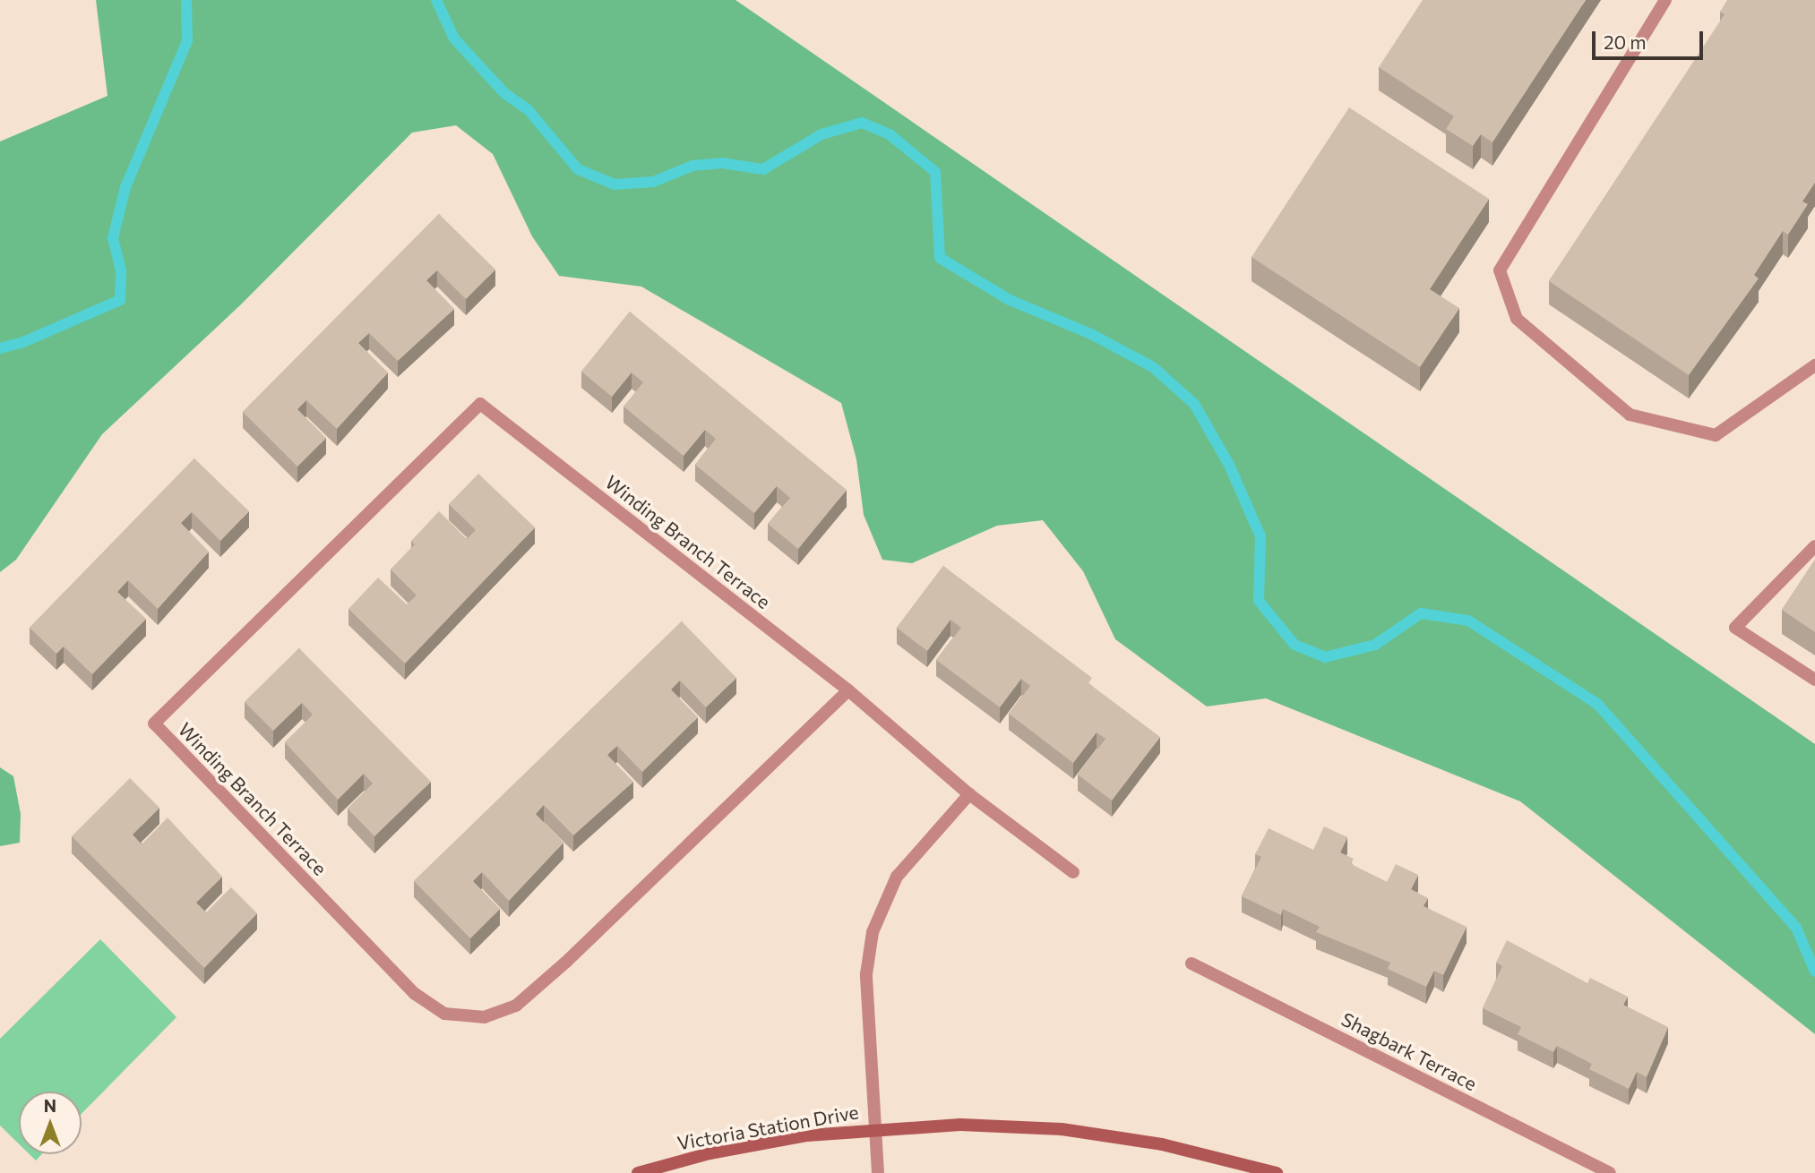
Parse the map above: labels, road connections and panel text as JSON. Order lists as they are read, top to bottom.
{
  "streets": {
    "street": ["Winding Branch Terrace", "Shagbark Terrace", "Victoria Station Drive"]
  },
  "scale_bar": "20 m",
  "north": "top"
}
